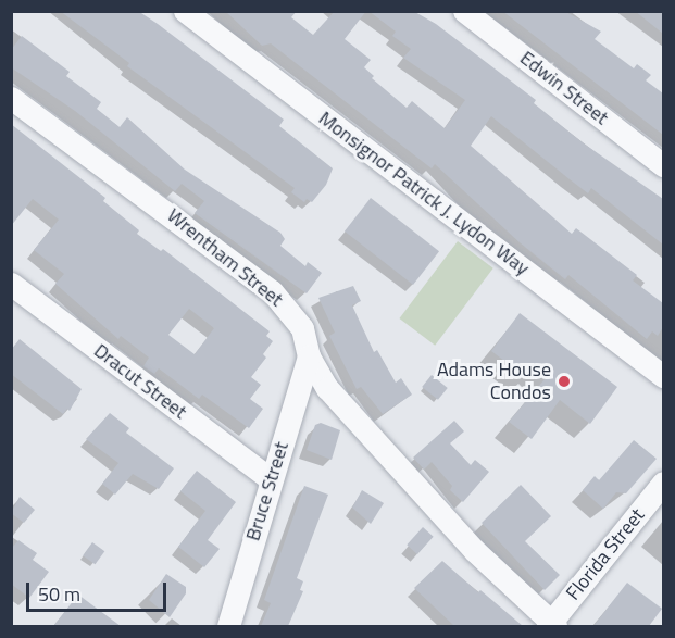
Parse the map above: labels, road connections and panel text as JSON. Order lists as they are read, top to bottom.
{
  "streets": {
    "street": [
      "Edwin Street",
      "Monsignor Patrick J. Lydon Way",
      "Wrentham Street",
      "Dracut Street",
      "Bruce Street",
      "Florida Street"
    ]
  },
  "crossings": [
    ["Wrentham Street", "Bruce Street"],
    ["Wrentham Street", "Florida Street"],
    ["Dracut Street", "Bruce Street"]
  ],
  "places": ["Adams House Condos"],
  "scale_bar": "50 m"
}
